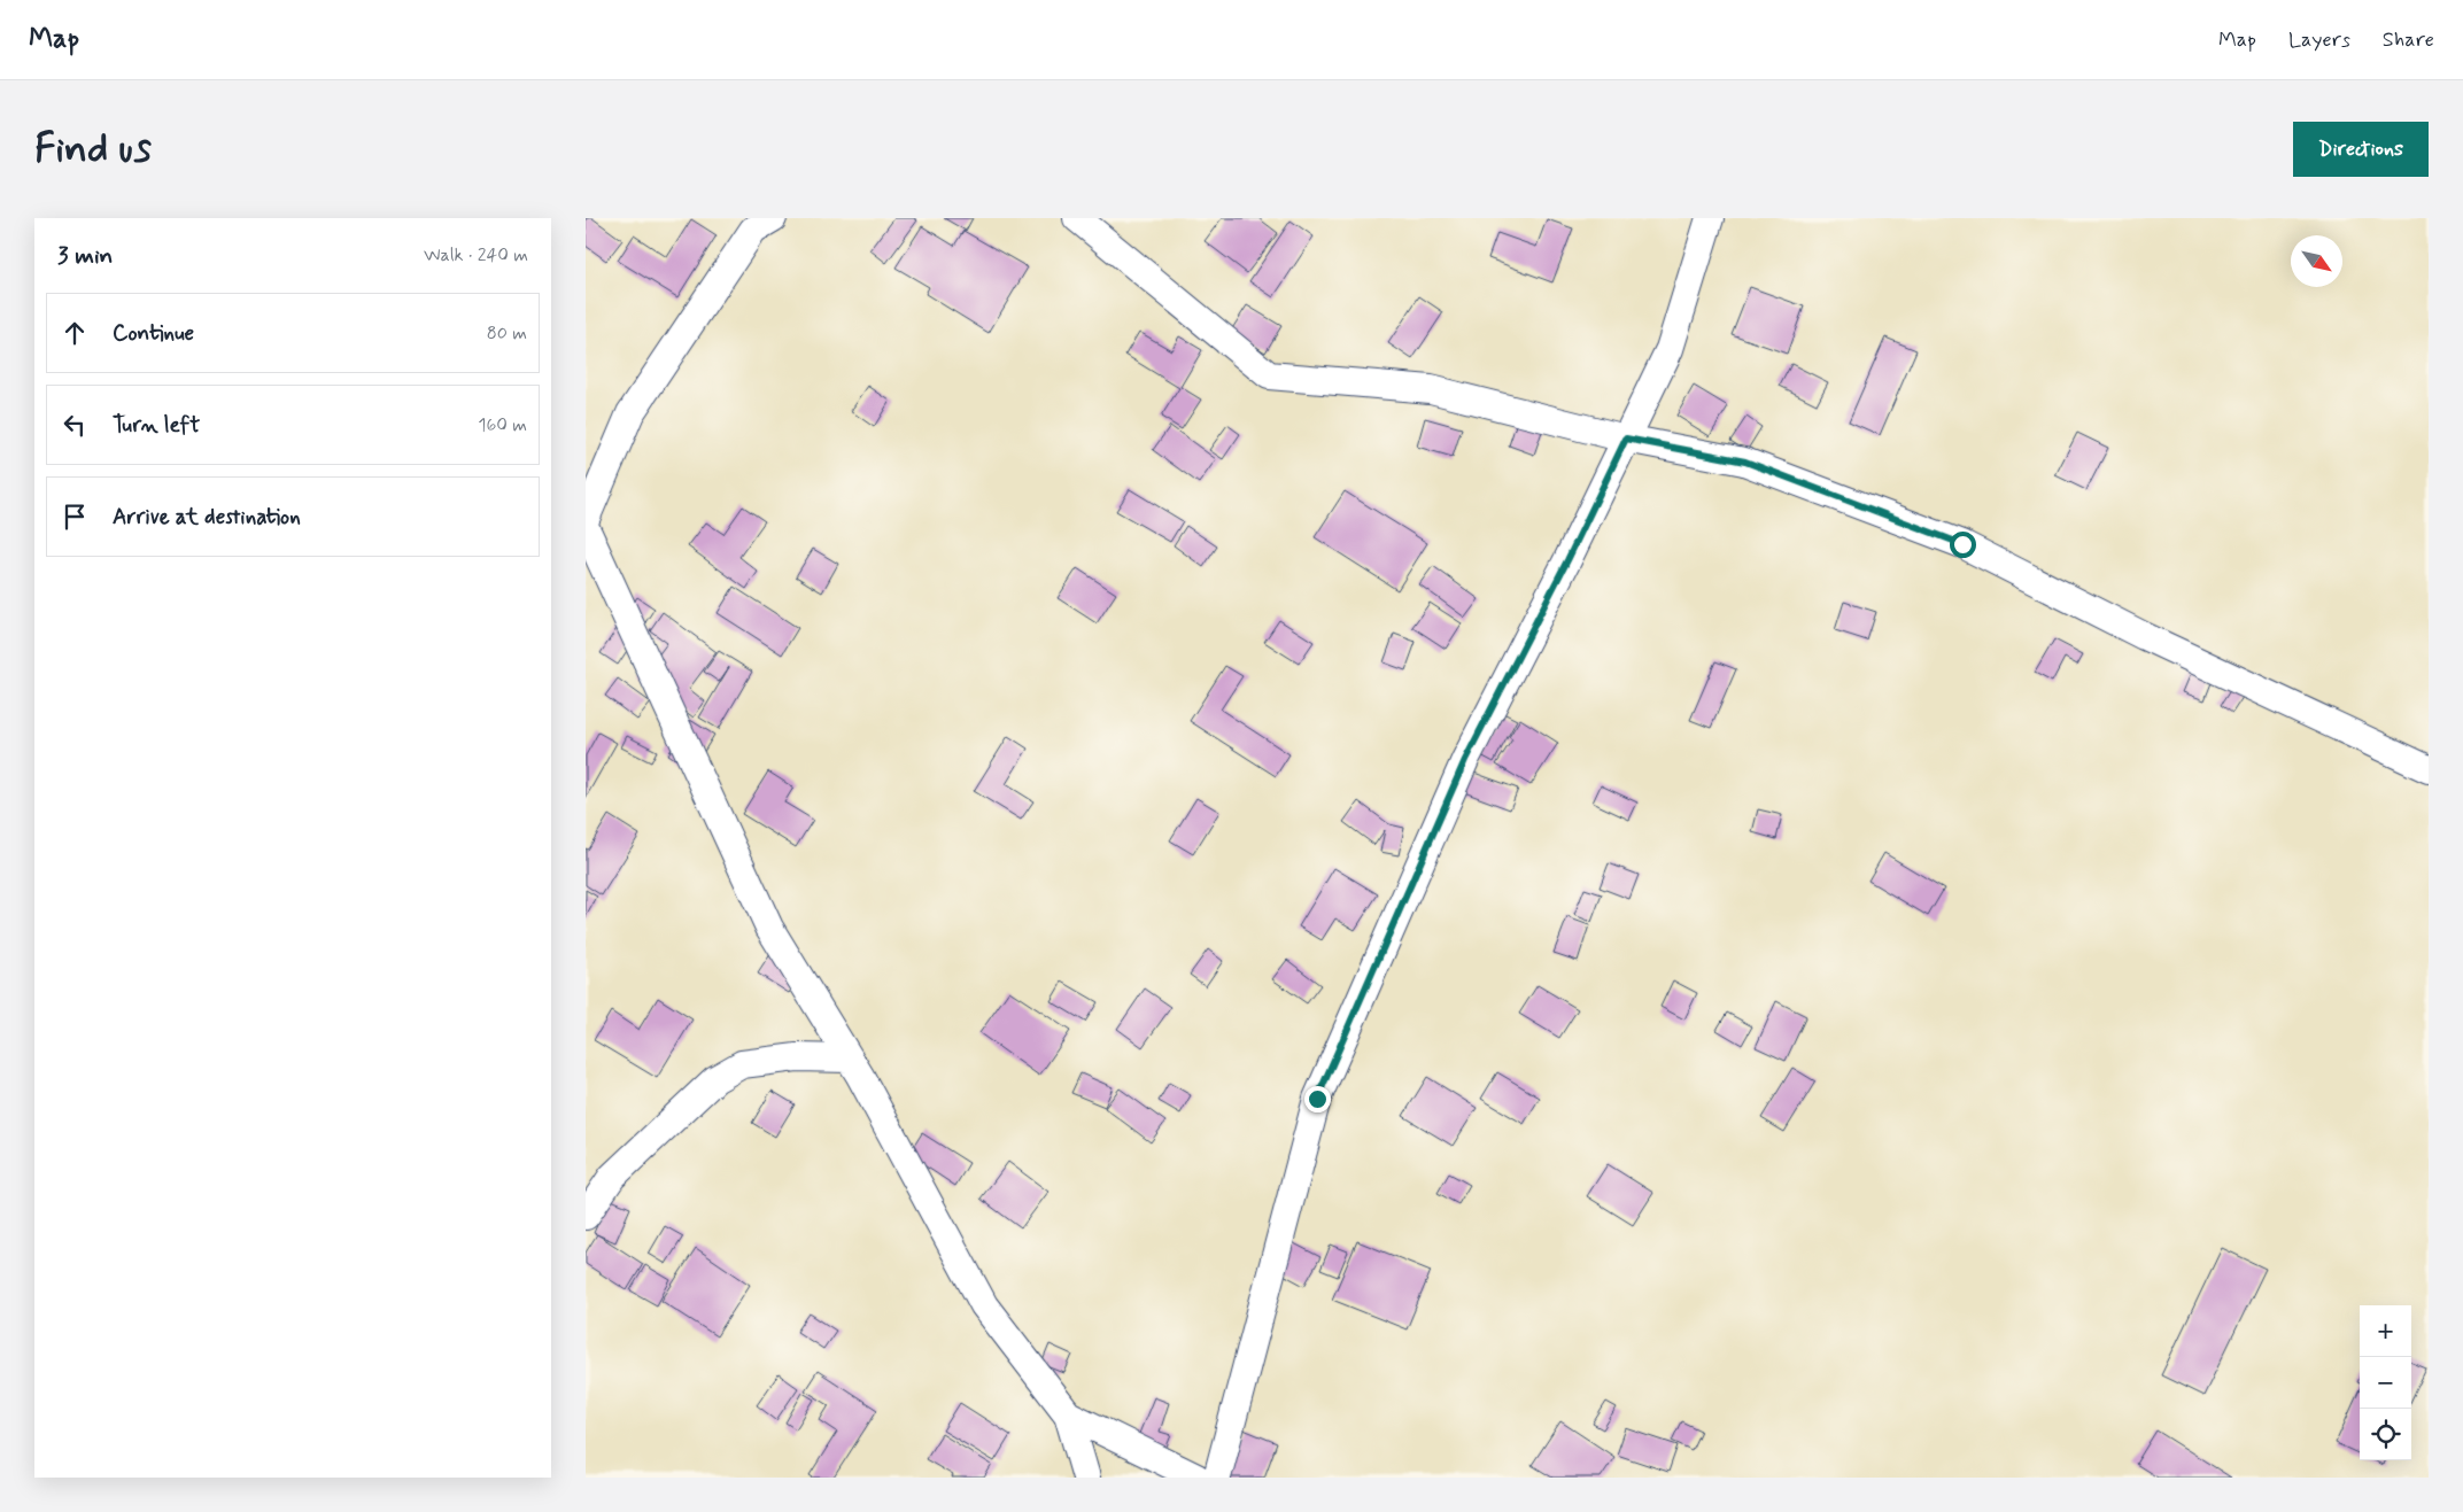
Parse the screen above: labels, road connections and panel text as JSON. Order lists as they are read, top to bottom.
{
  "north": "bottom right",
  "page": {
    "header": "Map",
    "nav": ["Map", "Layers", "Share"],
    "buttons": "Directions",
    "title": "Find us",
    "heading": ["3 min", "Walk · 240 m"],
    "list": [
      ["Continue", "80 m"],
      ["Turn left", "160 m"],
      "Arrive at destination"
    ],
    "map_buttons": ["+", "−"]
  }
}
